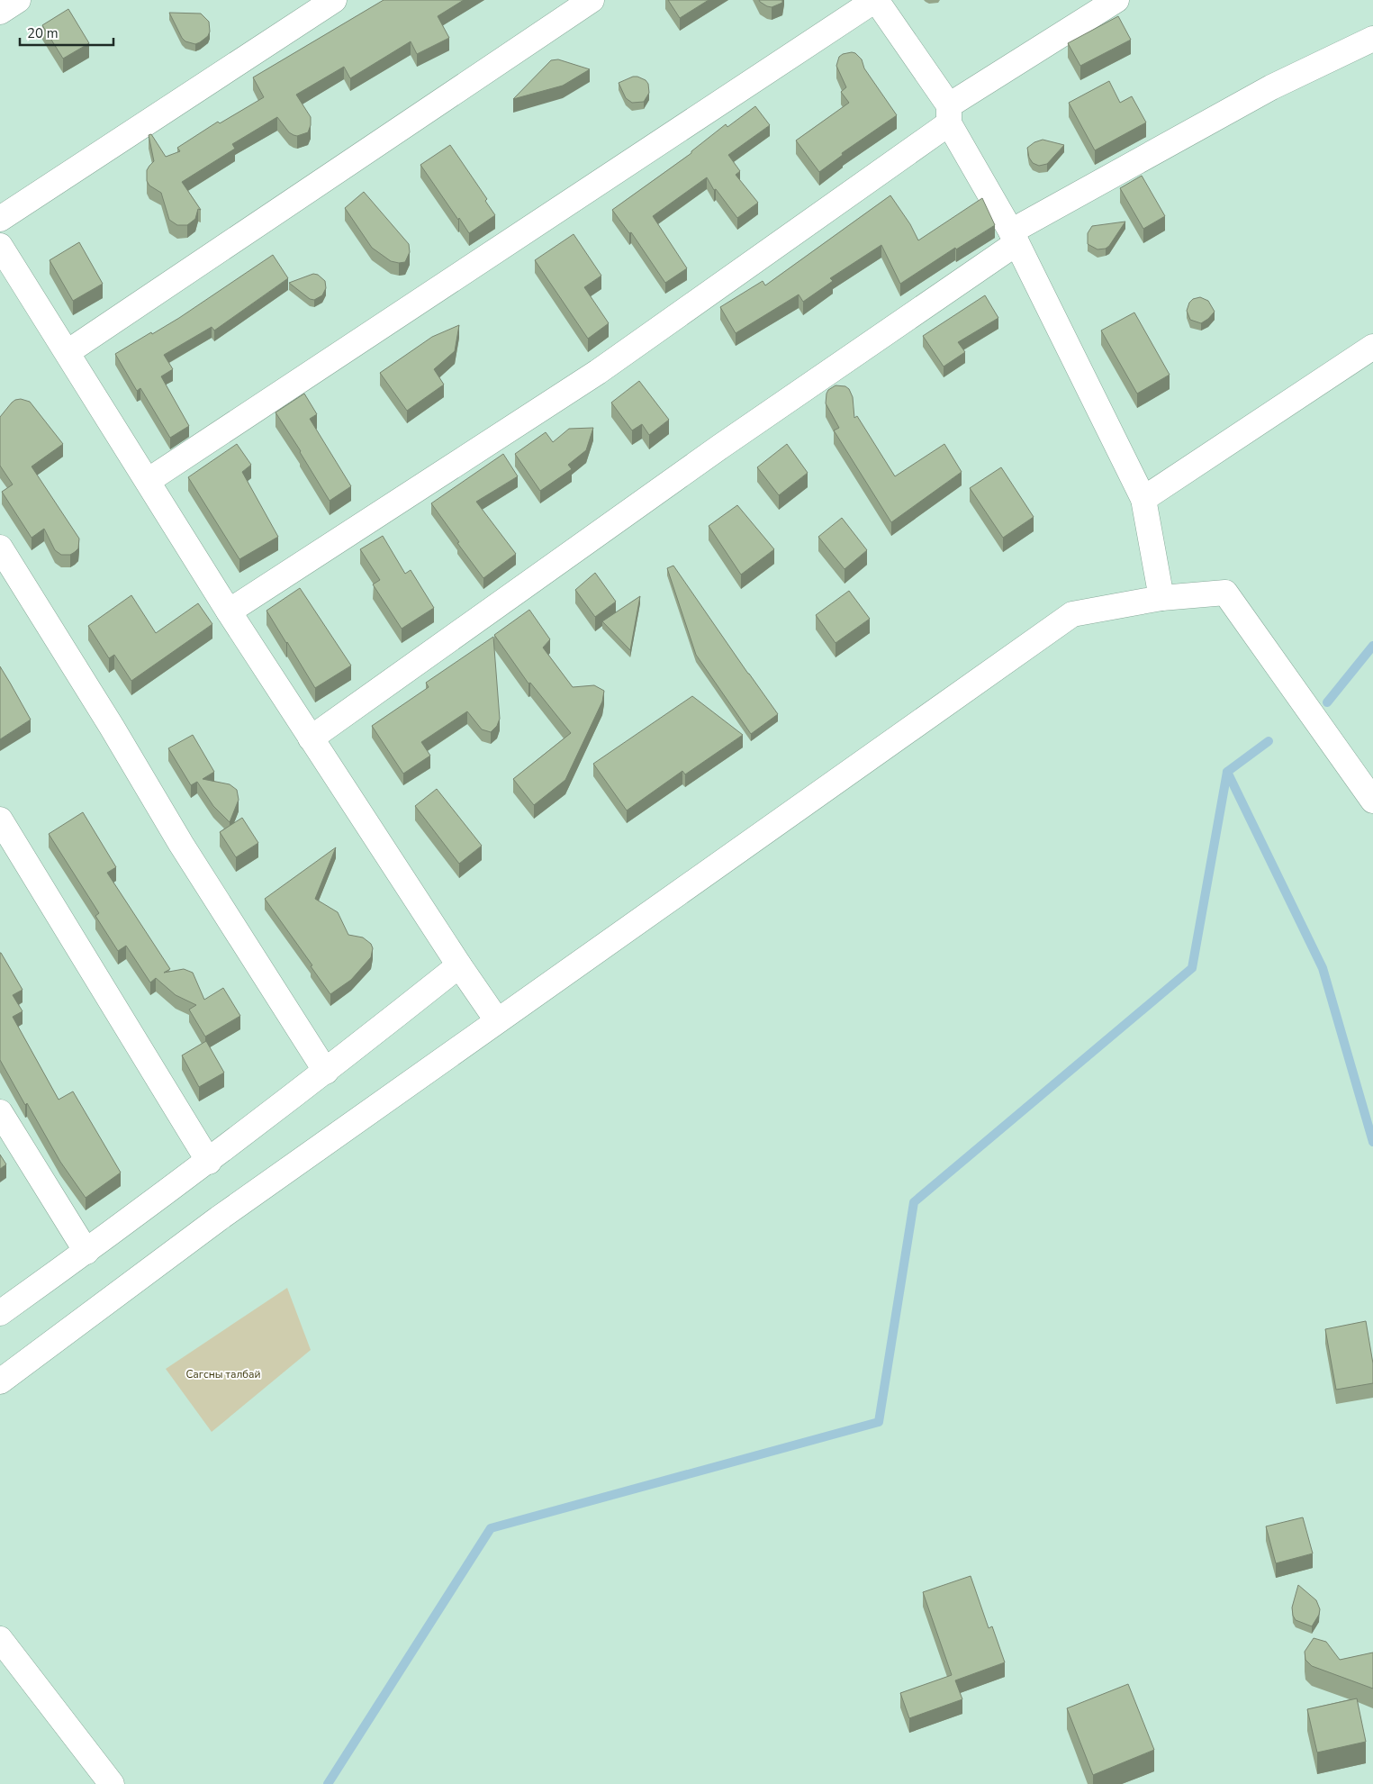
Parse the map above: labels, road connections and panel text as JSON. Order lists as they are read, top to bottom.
{
  "parks": ["Сагсны талбай"],
  "scale_bar": "20 m"
}
